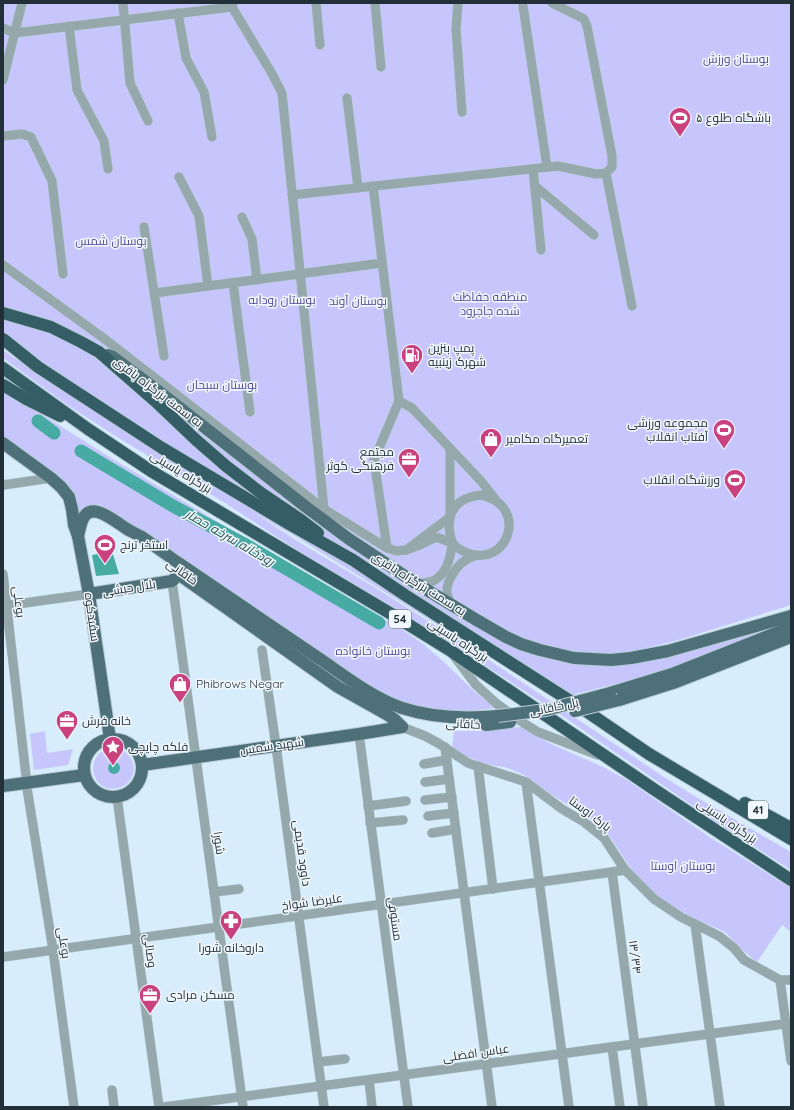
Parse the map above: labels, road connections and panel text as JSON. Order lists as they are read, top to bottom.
{
  "streets": {
    "highway": ["بزرگراه یاسینی", "54", "41"],
    "main road": [
      "به سمت بزرگراه باقری",
      "خاقانی",
      "بلال حبشی",
      "سفیدکوه",
      "پل خاقانی",
      "شهید شمس"
    ],
    "street": [
      "بوعلی",
      "پارک اوستا",
      "شورا",
      "داوود قدیمی",
      "علیرضا شواخ",
      "مستوفی",
      "وصالی",
      "۱۳/۳۴",
      "عباس افضلی"
    ]
  },
  "crossings": [
    ["بزرگراه یاسینی", "41"],
    ["خاقانی", "بلال حبشی"],
    ["خاقانی", "پل خاقانی"],
    ["بلال حبشی", "بوعلی"],
    ["بلال حبشی", "سفیدکوه"],
    ["بلال حبشی", "شورا"],
    ["بوعلی", "علیرضا شواخ"],
    ["سفیدکوه", "شهید شمس"],
    ["سفیدکوه", "وصالی"],
    ["شهید شمس", "پارک اوستا"],
    ["شهید شمس", "شورا"],
    ["شهید شمس", "داوود قدیمی"],
    ["شهید شمس", "مستوفی"],
    ["شهید شمس", "وصالی"],
    ["پارک اوستا", "علیرضا شواخ"],
    ["شورا", "علیرضا شواخ"],
    ["شورا", "عباس افضلی"],
    ["داوود قدیمی", "علیرضا شواخ"],
    ["داوود قدیمی", "عباس افضلی"],
    ["علیرضا شواخ", "مستوفی"],
    ["علیرضا شواخ", "وصالی"],
    ["علیرضا شواخ", "۱۳/۳۴"],
    ["مستوفی", "عباس افضلی"],
    ["۱۳/۳۴", "عباس افضلی"]
  ],
  "water": ["رودخانه سرخه حصار"],
  "parks": [
    "بوستان ورزش",
    "بوستان شمس",
    "منطقه حفاظت شده جاجرود",
    "بوستان رودابه",
    "بوستان آوند",
    "بوستان سبحان",
    "بوستان خانواده",
    "بوستان اوستا"
  ],
  "places": {
    "sports": [
      "باشگاه طلوع ۵",
      "مجموعه ورزشی آفتاب انقلاب",
      "ورزشگاه انقلاب",
      "استخر ترنج"
    ],
    "fuel station": ["پمپ بنزین شهرک زینبیه"],
    "shop": ["تعمیرگاه مکامیر", "Phibrows Negar"],
    "office": ["مجتمع فرهنگی کوثر", "خانه فرش", "مسکن مرادی"],
    "place": ["فلکه چایچی"],
    "pharmacy": ["داروخانه شورا"]
  }
}
